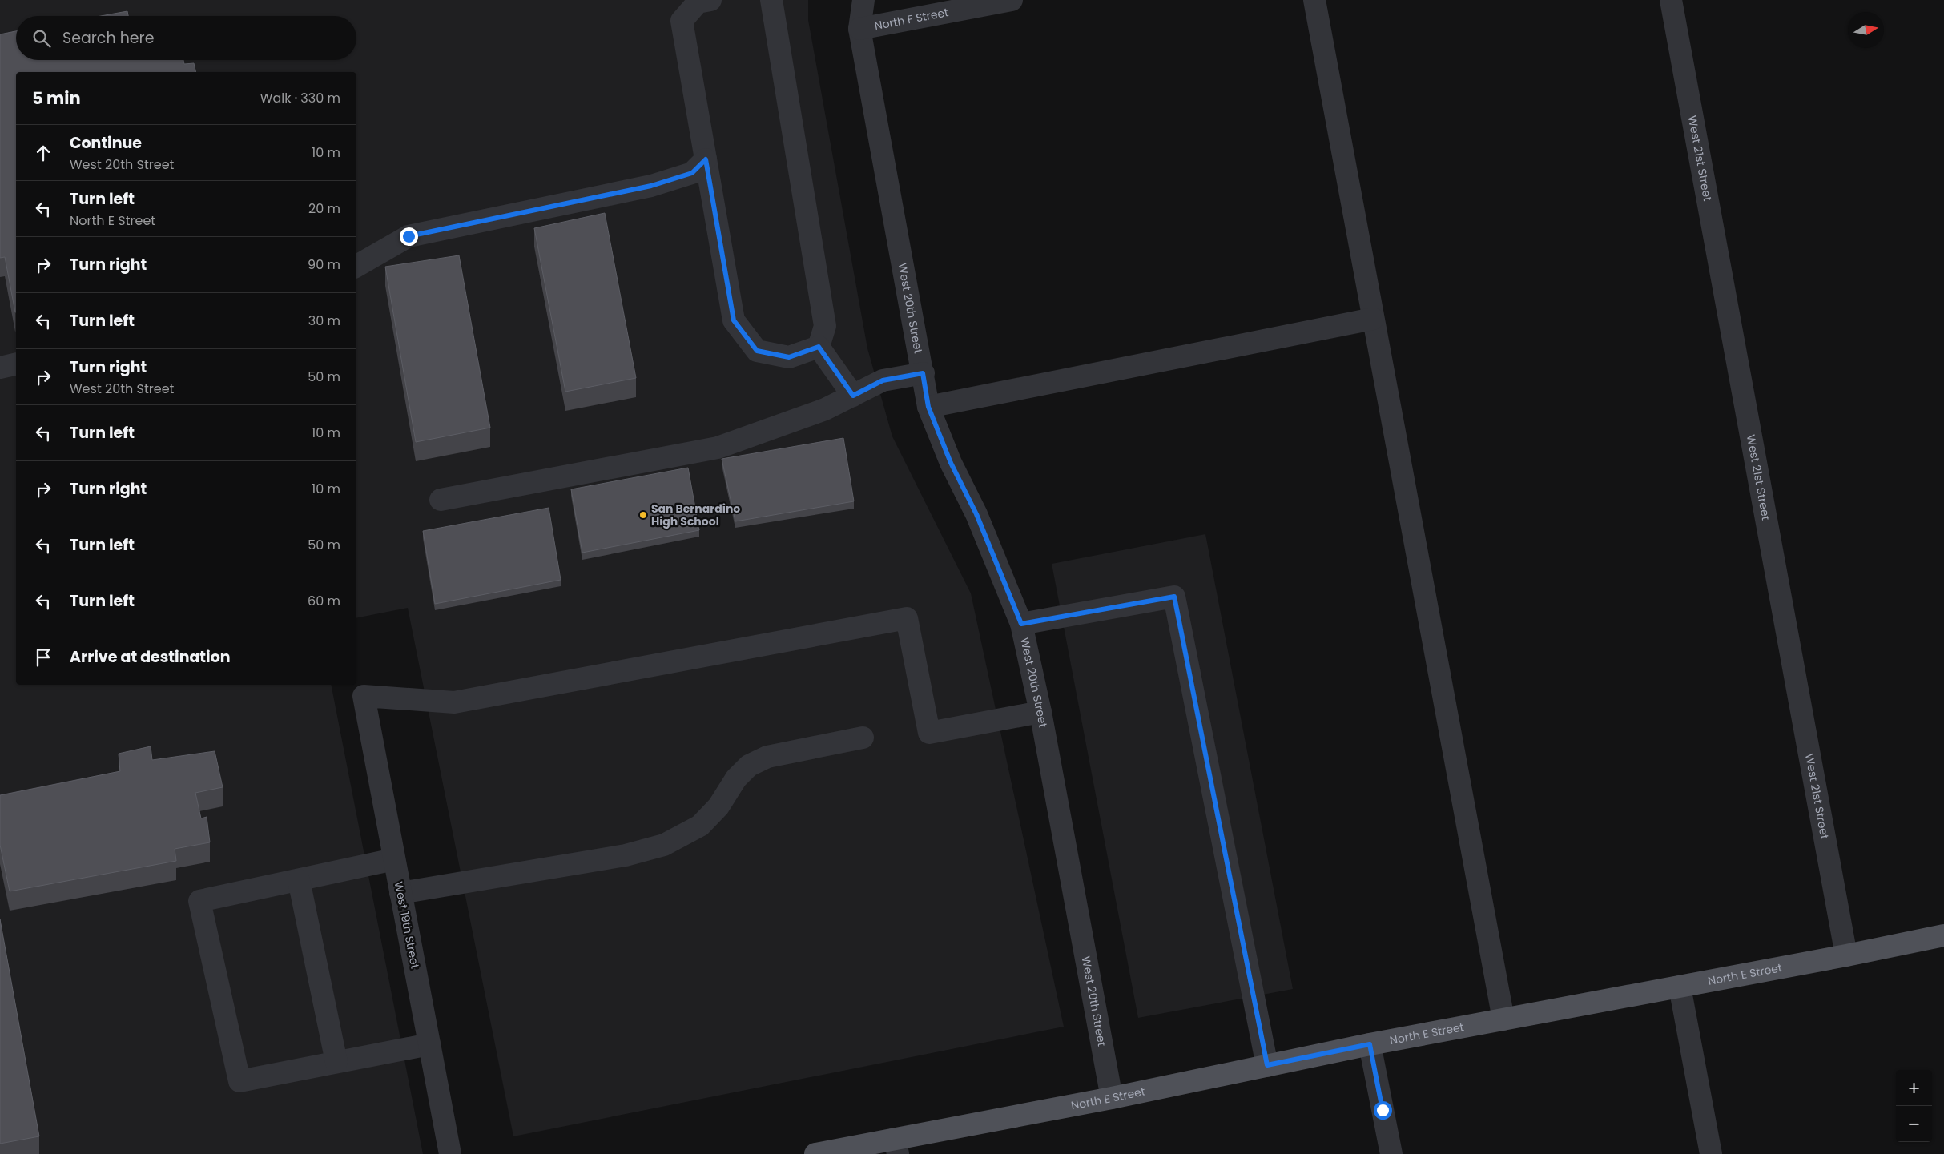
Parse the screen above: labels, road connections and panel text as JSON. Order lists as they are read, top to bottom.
{
  "streets": {
    "main road": ["North E Street"],
    "street": [
      "North F Street",
      "West 21st Street",
      "West 20th Street",
      "West 19th Street"
    ]
  },
  "crossings": [
    ["North F Street", "West 20th Street"],
    ["West 21st Street", "North E Street"],
    ["West 20th Street", "West 19th Street"],
    ["West 20th Street", "North E Street"]
  ],
  "places": ["San Bernardino High School"],
  "north": "right",
  "page": {
    "search": "Search here",
    "heading": ["5 min", "Walk · 330 m"],
    "list": [
      ["Continue", "West 20th Street", "10 m"],
      ["Turn left", "North E Street", "20 m"],
      ["Turn right", "90 m"],
      ["Turn left", "30 m"],
      ["Turn right", "West 20th Street", "50 m"],
      ["Turn left", "10 m"],
      ["Turn right", "10 m"],
      ["Turn left", "50 m"],
      ["Turn left", "60 m"],
      "Arrive at destination"
    ],
    "map_buttons": ["+", "−"]
  }
}
